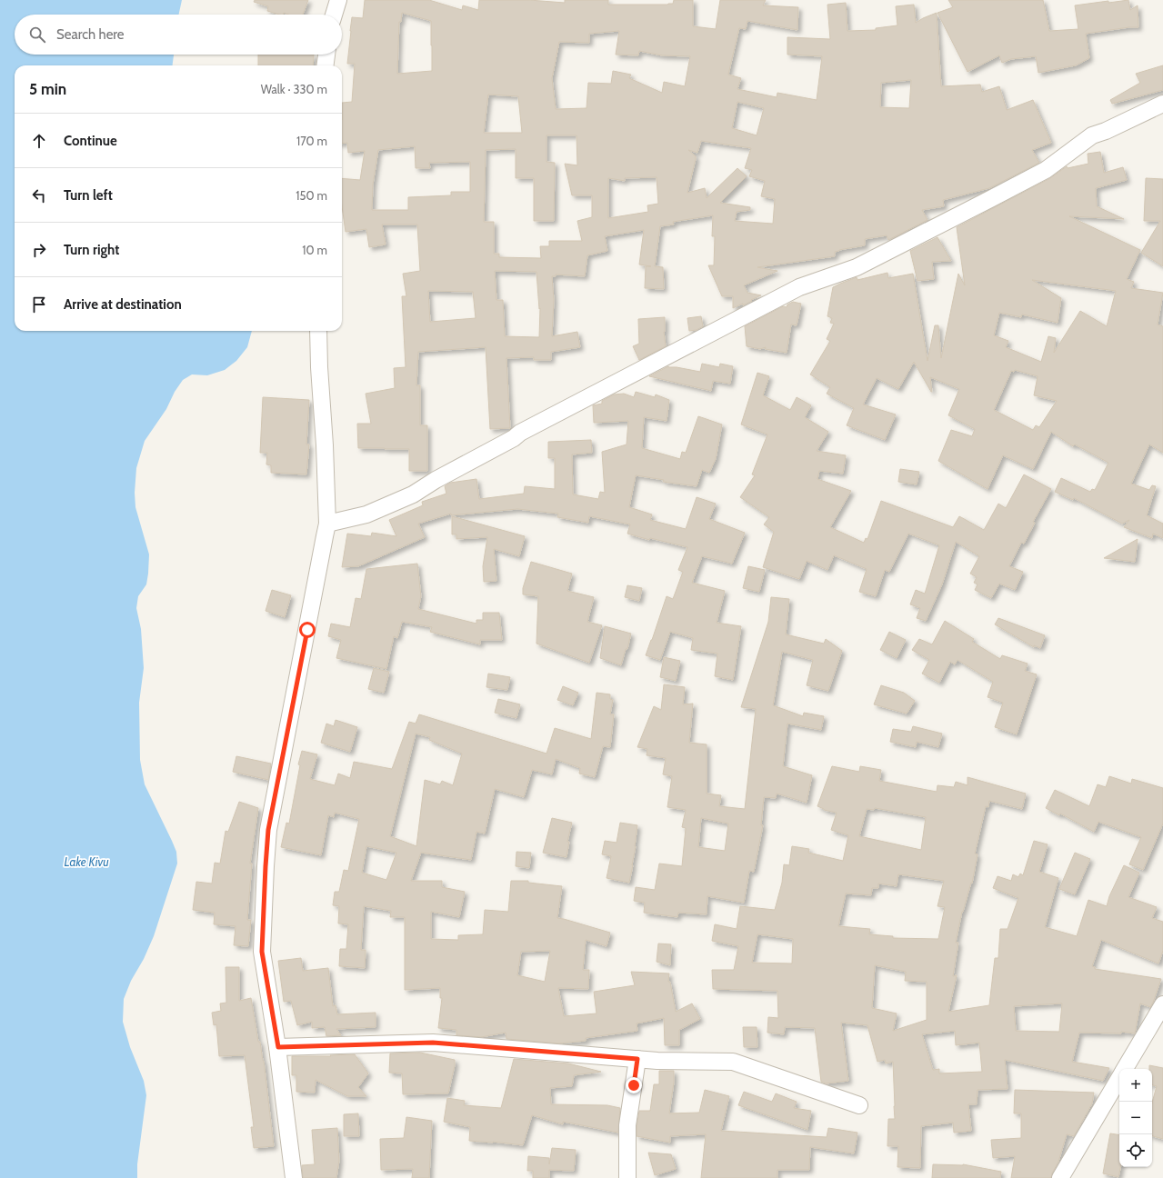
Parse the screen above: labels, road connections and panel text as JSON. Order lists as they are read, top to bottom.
{
  "water": ["Lake Kivu"],
  "page": {
    "search": "Search here",
    "heading": ["5 min", "Walk · 330 m"],
    "list": [
      ["Continue", "170 m"],
      ["Turn left", "150 m"],
      ["Turn right", "10 m"],
      "Arrive at destination"
    ],
    "map_buttons": ["+", "−"]
  }
}
